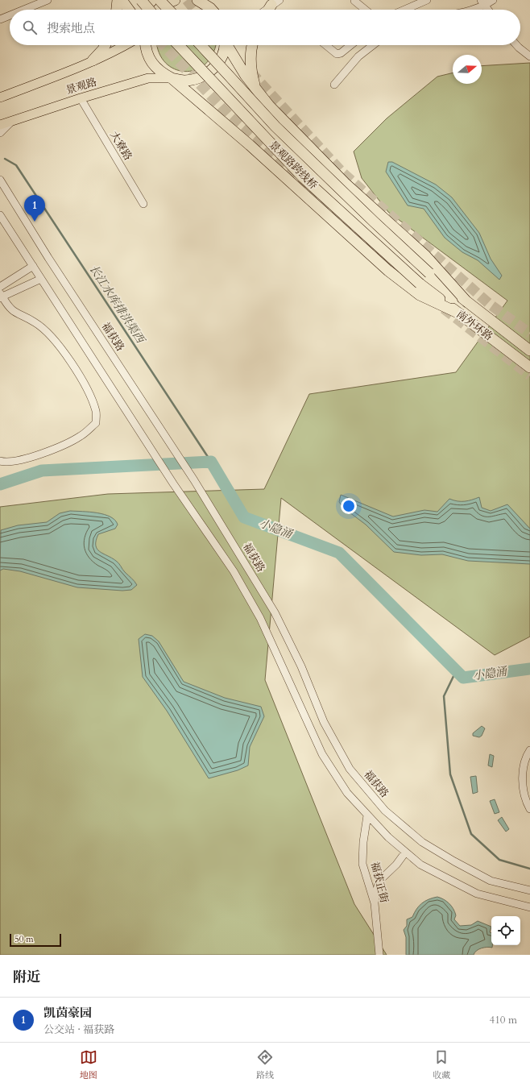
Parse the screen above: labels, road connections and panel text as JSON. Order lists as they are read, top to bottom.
{
  "streets": {
    "highway": ["景观路跨线桥", "南外环路"],
    "main road": ["景观路"],
    "street": ["大寮路", "福获路", "福获正街"]
  },
  "crossings": [
    ["景观路", "大寮路"],
    ["景观路跨线桥", "南外环路"]
  ],
  "water": ["长江水库排洪渠西", "小隐涌"],
  "scale_bar": "50 m",
  "north": "right",
  "page": {
    "search": "搜索地点",
    "pins": "1",
    "scale": "50 m",
    "heading": "附近",
    "list": [
      {
        "mark": "1",
        "name": "凯茵豪园",
        "note": "公交站 · 福获路",
        "value": "410 m"
      }
    ],
    "nav": ["地图", "路线", "收藏"]
  }
}
